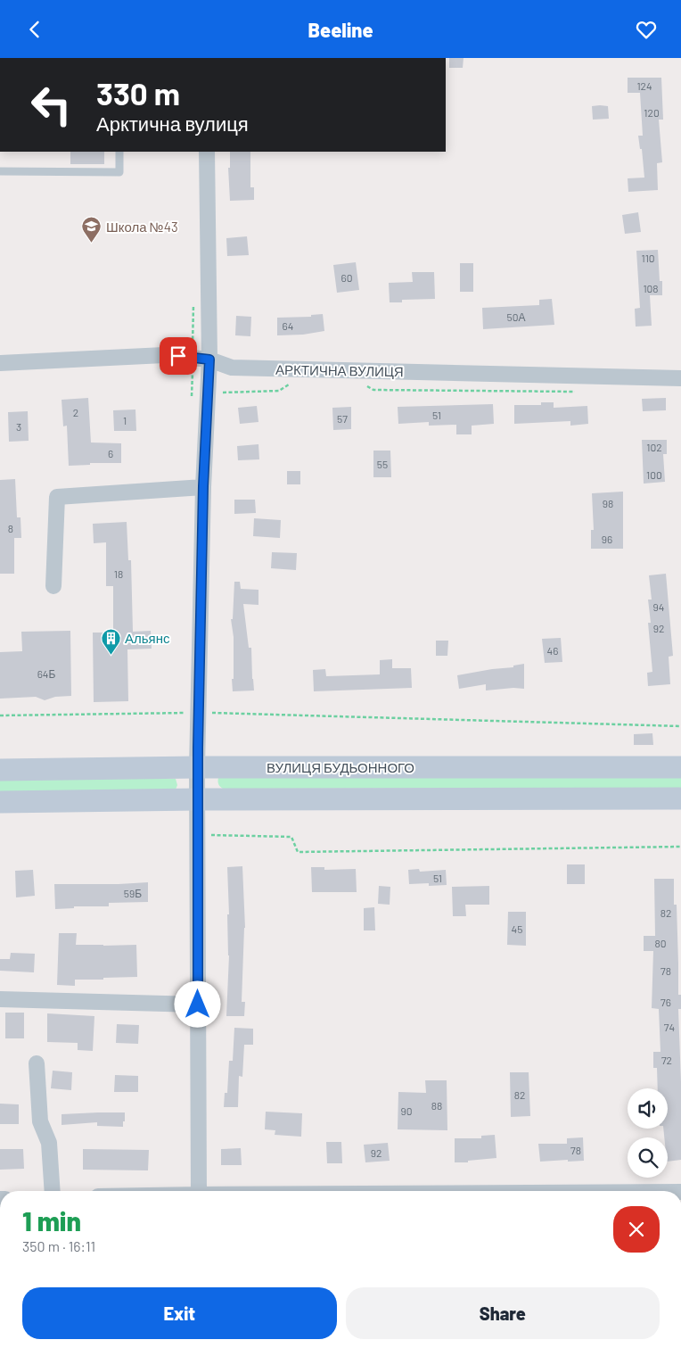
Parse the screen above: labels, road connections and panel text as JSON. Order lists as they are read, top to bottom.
{
  "streets": {
    "main road": ["ВУЛИЦЯ БУДЬОННОГО"],
    "street": ["АРКТИЧНА ВУЛИЦЯ"]
  },
  "places": {
    "school or university": ["Школа №43"],
    "building": ["Альянс"]
  },
  "house_numbers": [
    "124",
    "120",
    "110",
    "60",
    "108",
    "50А",
    "64",
    "2",
    "51",
    "57",
    "1",
    "3",
    "102",
    "6",
    "55",
    "100",
    "98",
    "8",
    "96",
    "18",
    "94",
    "92",
    "46",
    "64Б",
    "51",
    "59Б",
    "82",
    "45",
    "80",
    "78",
    "76",
    "74",
    "72",
    "82",
    "88",
    "90",
    "78",
    "92"
  ],
  "page": {
    "header": "Beeline",
    "turn": ["330 m", "Арктична вулиця"],
    "heading": ["1 min", "350 m · 16:11"],
    "buttons": ["Exit", "Share"]
  }
}
